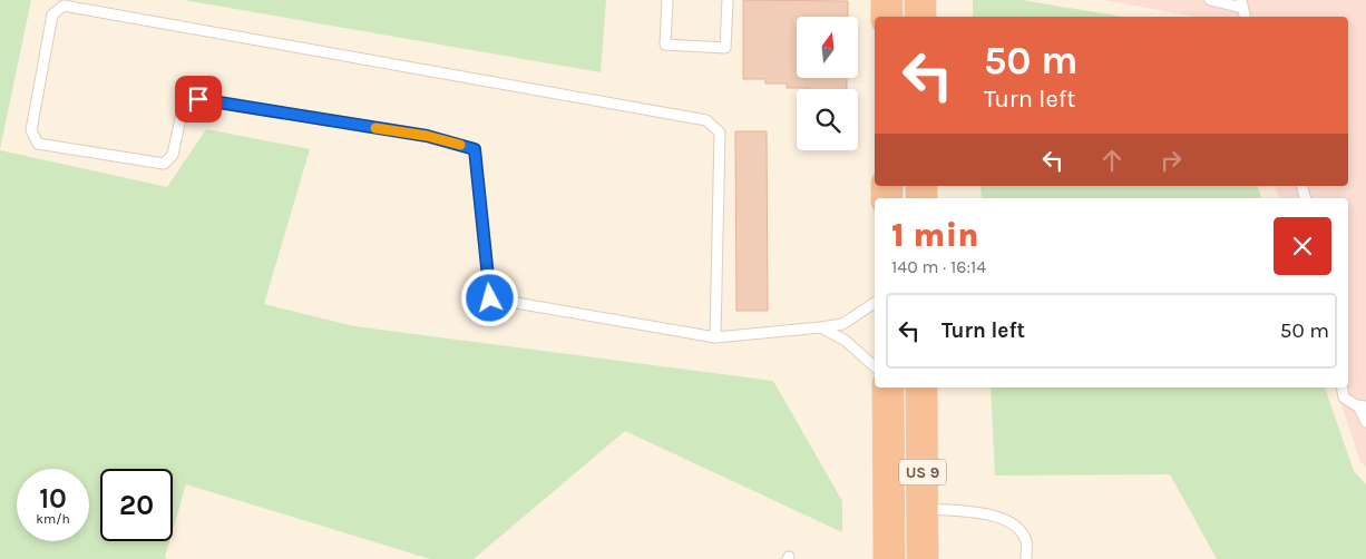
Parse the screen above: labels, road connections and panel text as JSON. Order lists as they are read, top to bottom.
{
  "streets": {
    "highway": ["US 9"]
  },
  "north": "top",
  "page": {
    "turn": ["50 m", "Turn left"],
    "heading": ["1 min", "140 m · 16:14"],
    "list": [
      {
        "name": "Turn left",
        "value": "50 m"
      }
    ],
    "speed": "10 km/h",
    "limit": "20"
  }
}
